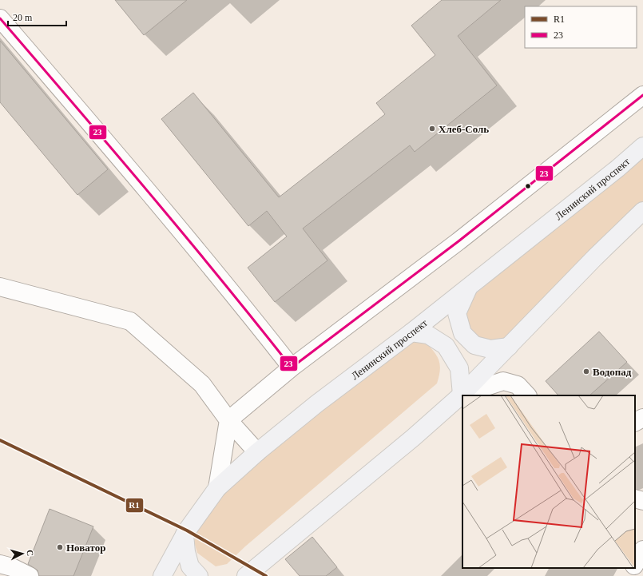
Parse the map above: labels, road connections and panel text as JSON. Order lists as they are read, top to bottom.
{
  "streets": {
    "main road": ["Ленинский проспект"]
  },
  "places": ["Хлеб-Соль", "Водопад", "Новатор"],
  "lines": ["transit line 23", "transit line R1"],
  "legend": ["R1", "23"],
  "scale_bar": "20 m",
  "north": "right"
}
